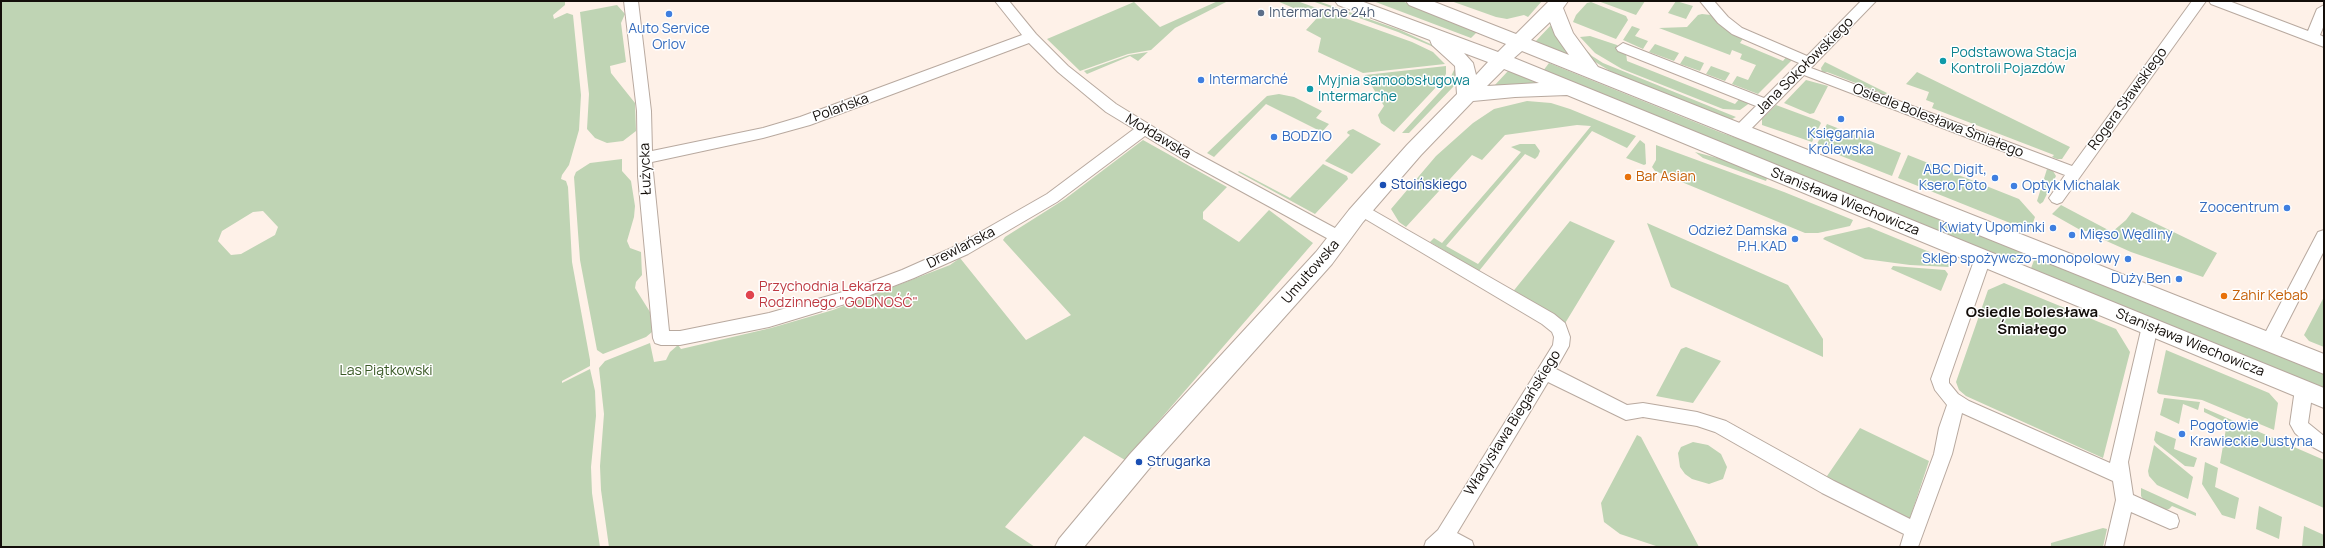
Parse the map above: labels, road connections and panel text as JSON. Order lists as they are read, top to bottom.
{
  "streets": {
    "street": [
      "Jana Sokołowskiego",
      "Rogera Sławskiego",
      "Polańska",
      "Osiedle Bolesława Śmiałego",
      "Mołdawska",
      "Łużycka",
      "Stanisława Wiechowicza",
      "Drewlańska",
      "Umultowska",
      "Władysława Biegańskiego"
    ]
  },
  "crossings": [
    ["Jana Sokołowskiego", "Osiedle Bolesława Śmiałego"],
    ["Jana Sokołowskiego", "Stanisława Wiechowicza"],
    ["Rogera Sławskiego", "Osiedle Bolesława Śmiałego"],
    ["Polańska", "Mołdawska"],
    ["Polańska", "Łużycka"],
    ["Mołdawska", "Drewlańska"],
    ["Mołdawska", "Umultowska"],
    ["Łużycka", "Drewlańska"],
    ["Stanisława Wiechowicza", "Umultowska"],
    ["Umultowska", "Władysława Biegańskiego"]
  ],
  "districts": ["Osiedle Bolesława Śmiałego"],
  "parks": ["Las Piątkowski"],
  "places": [
    "Intermarche 24h",
    "Auto Service Orlov",
    "Podstawowa Stacja Kontroli Pojazdów",
    "Intermarché",
    "Myjnia samoobsługowa Intermarche",
    "Księgarnia Królewska",
    "BODZIO",
    "Bar Asian",
    "ABC Digit, Ksero Foto",
    "Stoińskiego",
    "Optyk Michalak",
    "Zoocentrum",
    "Kwiaty Upominki",
    "Mięso Wędliny",
    "Odzież Damska P.H.KAD",
    "Sklep spożywczo-monopolowy",
    "Duży Ben",
    "Przychodnia Lekarza Rodzinnego \"GODNOŚĆ\"",
    "Zahir Kebab",
    "Pogotowie Krawieckie Justyna",
    "Strugarka"
  ]
}
